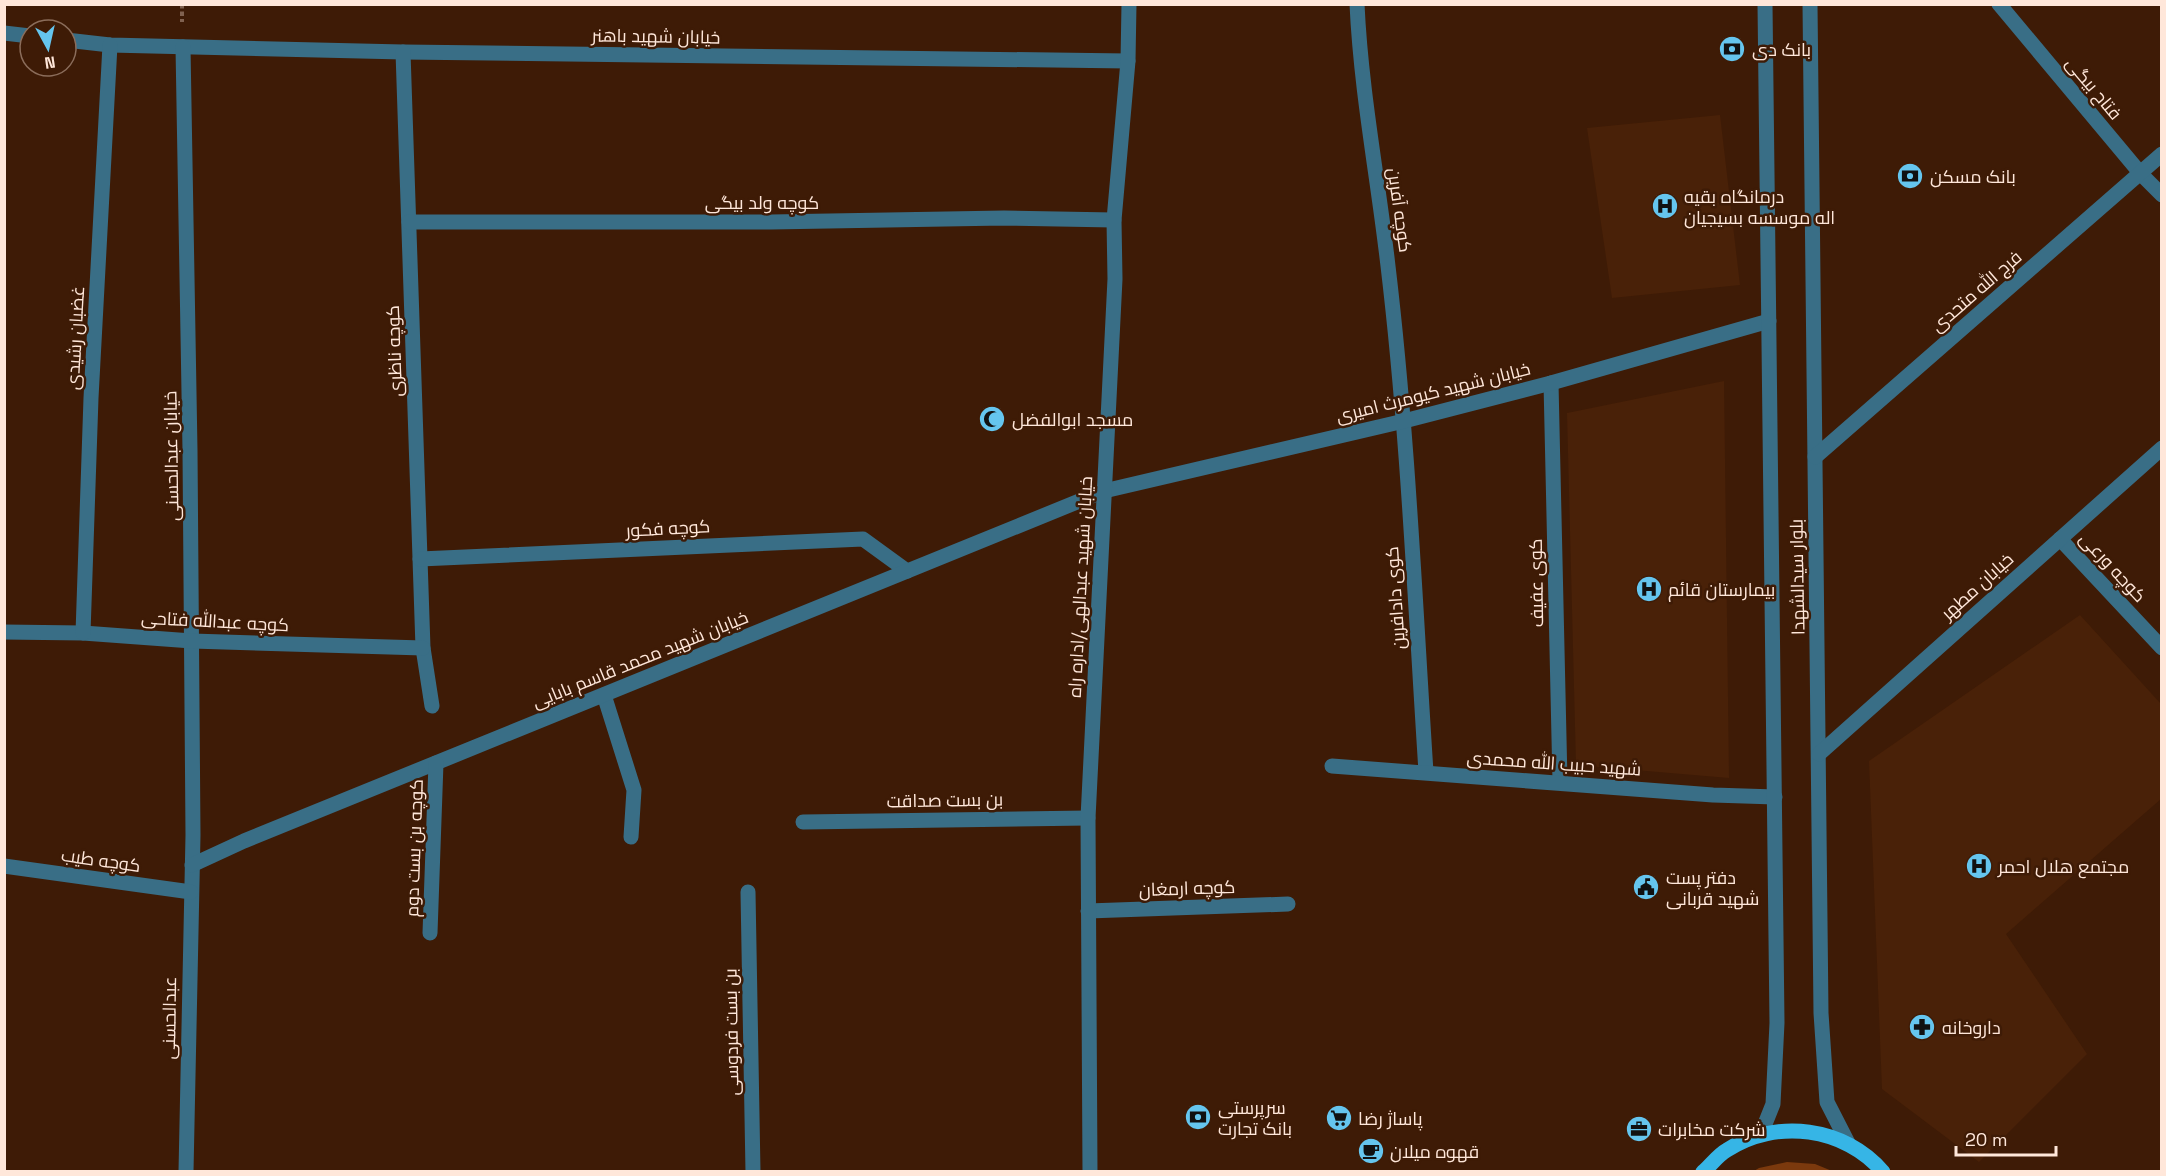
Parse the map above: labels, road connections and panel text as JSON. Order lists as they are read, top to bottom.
{
  "streets": {
    "street": [
      "خیابان شهید باهنر",
      "فتاح بیگی",
      "کوچه ولد بیگی",
      "کوچه آفرین",
      "فرج الله متحدی",
      "غضبان رشیدی",
      "کوچه ناظری",
      "خیابان شهید کیومرث امیری",
      "خیابان عبدالحسنی",
      "کوچه فکور",
      "کوچه ورعی",
      "بلوار سیدالشهدا",
      "کوی عفیف",
      "خیابان مطهر",
      "خیابان شهید عبدالهی/اداره راه",
      "کوی دادافرین",
      "کوچه عبدالله فتاحی",
      "خیابان شهید محمد قاسم بابایی",
      "شهید حبیب‌ الله محمدی",
      "بن بست صداقت",
      "کوچه بن بست دوم",
      "کوچه طیب",
      "کوچه ارمغان",
      "عبدالحسنی",
      "بن بست فردوسی"
    ]
  },
  "crossings": [
    ["خیابان شهید باهنر", "غضبان رشیدی"],
    ["خیابان شهید باهنر", "کوچه ناظری"],
    ["خیابان شهید باهنر", "خیابان عبدالحسنی"],
    ["خیابان شهید باهنر", "خیابان شهید عبدالهی/اداره راه"],
    ["فتاح بیگی", "فرج الله متحدی"],
    ["کوچه ولد بیگی", "کوچه ناظری"],
    ["کوچه ولد بیگی", "خیابان شهید عبدالهی/اداره راه"],
    ["کوچه آفرین", "خیابان شهید کیومرث امیری"],
    ["کوچه آفرین", "کوی دادافرین"],
    ["فرج الله متحدی", "بلوار سیدالشهدا"],
    ["غضبان رشیدی", "کوچه عبدالله فتاحی"],
    ["کوچه ناظری", "کوچه فکور"],
    ["کوچه ناظری", "کوچه عبدالله فتاحی"],
    ["خیابان شهید کیومرث امیری", "بلوار سیدالشهدا"],
    ["خیابان شهید کیومرث امیری", "کوی عفیف"],
    ["خیابان شهید کیومرث امیری", "خیابان شهید عبدالهی/اداره راه"],
    ["خیابان شهید کیومرث امیری", "کوی دادافرین"],
    ["خیابان شهید کیومرث امیری", "خیابان شهید محمد قاسم بابایی"],
    ["خیابان عبدالحسنی", "کوچه عبدالله فتاحی"],
    ["خیابان عبدالحسنی", "خیابان شهید محمد قاسم بابایی"],
    ["خیابان عبدالحسنی", "عبدالحسنی"],
    ["کوچه فکور", "خیابان شهید محمد قاسم بابایی"],
    ["کوچه ورعی", "خیابان مطهر"],
    ["بلوار سیدالشهدا", "خیابان مطهر"],
    ["بلوار سیدالشهدا", "شهید حبیب‌ الله محمدی"],
    ["کوی عفیف", "شهید حبیب‌ الله محمدی"],
    ["خیابان شهید عبدالهی/اداره راه", "خیابان شهید محمد قاسم بابایی"],
    ["خیابان شهید عبدالهی/اداره راه", "بن بست صداقت"],
    ["خیابان شهید عبدالهی/اداره راه", "کوچه ارمغان"],
    ["کوی دادافرین", "شهید حبیب‌ الله محمدی"],
    ["خیابان شهید محمد قاسم بابایی", "کوچه بن بست دوم"],
    ["خیابان شهید محمد قاسم بابایی", "عبدالحسنی"],
    ["کوچه طیب", "عبدالحسنی"]
  ],
  "places": {
    "bank": ["بانک دی", "بانک مسکن", "سرپرستی بانک تجارت"],
    "hospital": ["درمانگاه بقیه اله موسسه بسیجیان", "بیمارستان قائم", "مجتمع هلال احمر"],
    "mosque": ["مسجد ابوالفضل"],
    "public building": ["دفتر پست شهید قربانی"],
    "pharmacy": ["داروخانه"],
    "supermarket": ["پاساژ رضا"],
    "office": ["شرکت مخابرات"],
    "cafe": ["قهوه میلان"]
  },
  "scale_bar": "20 m",
  "north": "bottom"
}
